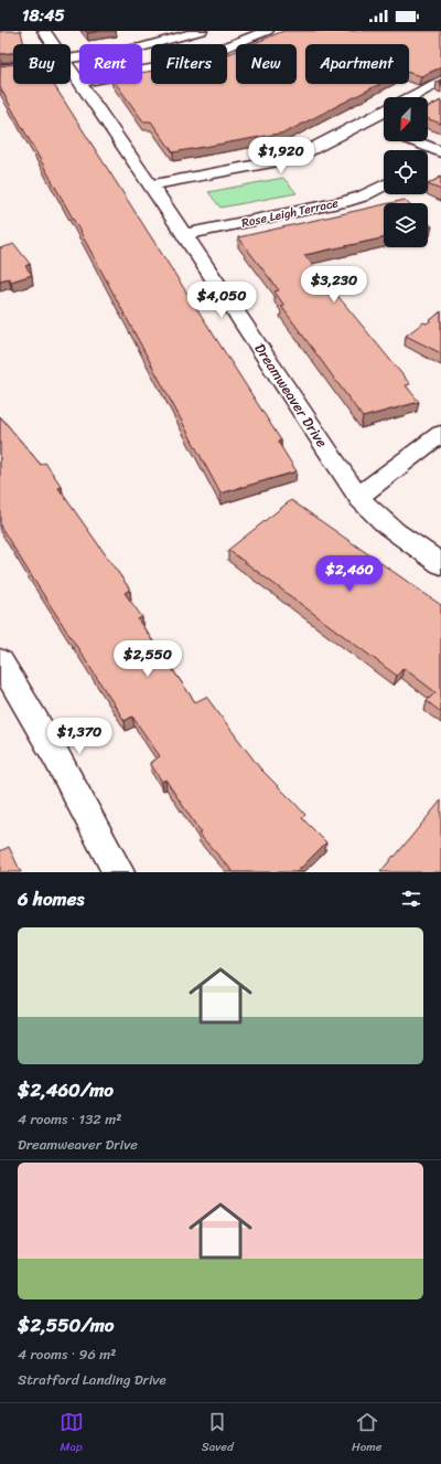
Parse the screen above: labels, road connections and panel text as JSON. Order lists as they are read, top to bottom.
{
  "streets": {
    "street": ["Rose Leigh Terrace", "Dreamweaver Drive"]
  },
  "crossings": [
    ["Rose Leigh Terrace", "Dreamweaver Drive"]
  ],
  "north": "bottom left",
  "page": {
    "status": "18:45",
    "chip": [
      "Buy",
      "Rent",
      "Filters",
      "New",
      "Apartment"
    ],
    "price": [
      "$1,920",
      "$3,230",
      "$4,050",
      "$2,460",
      "$2,550",
      "$1,370"
    ],
    "heading": "6 homes",
    "list": [
      {
        "name": "$2,460/mo",
        "note": "4 rooms · 132 m² · Dreamweaver Drive"
      },
      {
        "name": "$2,550/mo",
        "note": "4 rooms · 96 m² · Stratford Landing Drive"
      }
    ],
    "tabs": ["Map", "Saved", "Home"]
  }
}
